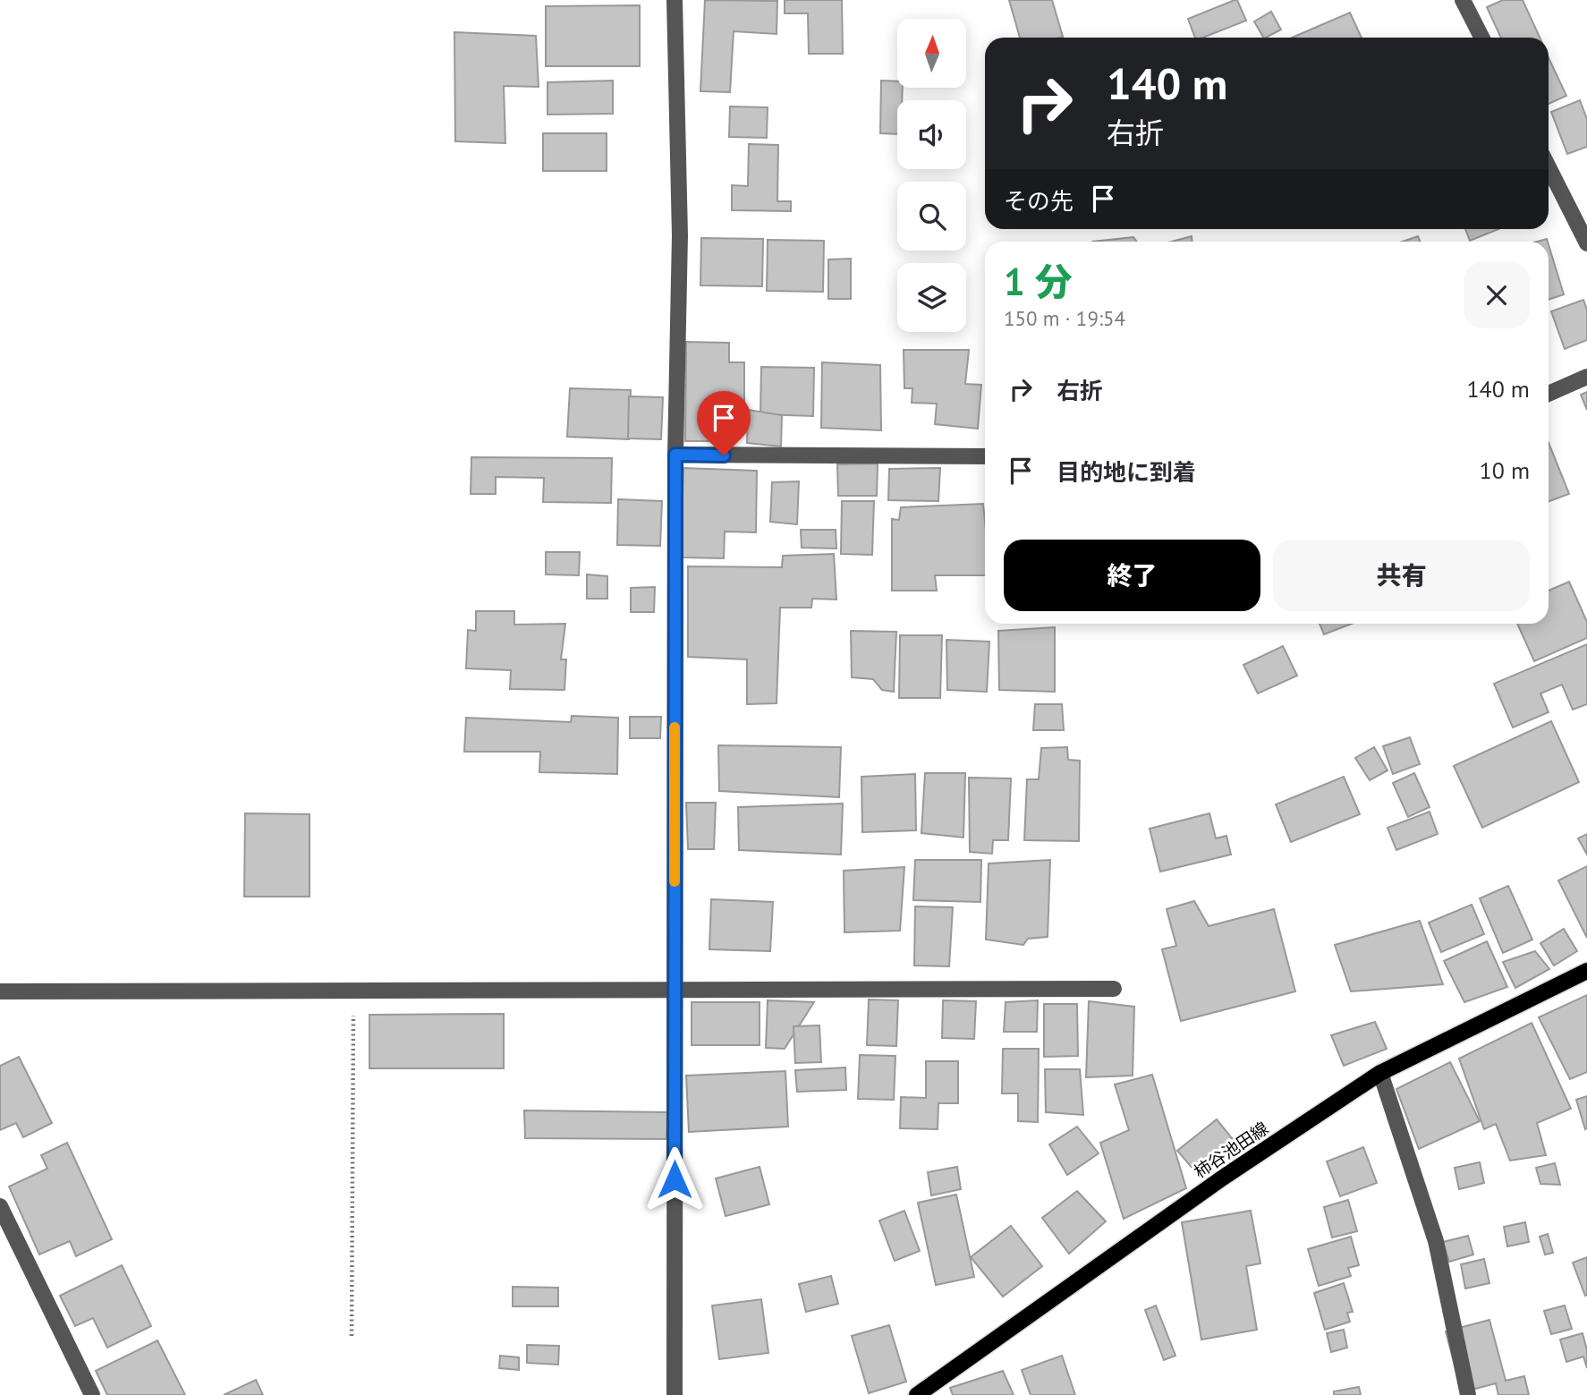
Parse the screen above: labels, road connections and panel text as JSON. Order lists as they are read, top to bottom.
{
  "streets": {
    "main road": ["柿谷池田線"]
  },
  "north": "top",
  "page": {
    "turn": ["140 m", "右折"],
    "then": "その先",
    "heading": ["1 分", "150 m · 19:54"],
    "list": [
      {
        "name": "右折",
        "value": "140 m"
      },
      {
        "name": "目的地に到着",
        "value": "10 m"
      }
    ],
    "buttons": ["終了", "共有"]
  }
}
